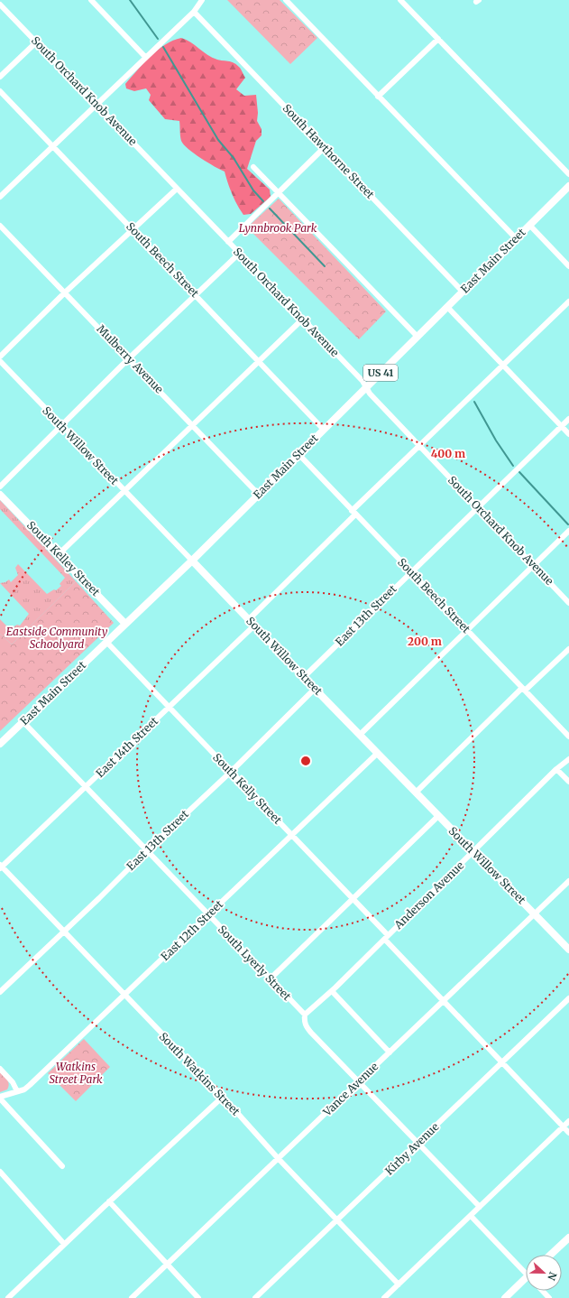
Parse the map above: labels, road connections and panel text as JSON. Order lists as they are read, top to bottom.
{
  "streets": {
    "main road": [
      "East Main Street",
      "US 41",
      "South Willow Street",
      "South Kelley Street"
    ],
    "street": [
      "South Orchard Knob Avenue",
      "South Hawthorne Street",
      "South Beech Street",
      "Mulberry Avenue",
      "East 13th Street",
      "East 14th Street",
      "South Kelly Street",
      "Anderson Avenue",
      "East 12th Street",
      "South Lyerly Street",
      "South Watkins Street",
      "Vance Avenue",
      "Kirby Avenue"
    ]
  },
  "crossings": [
    ["South Orchard Knob Avenue", "East Main Street"],
    ["South Orchard Knob Avenue", "East 13th Street"],
    ["South Orchard Knob Avenue", "East 14th Street"],
    ["South Hawthorne Street", "East Main Street"],
    ["South Beech Street", "East Main Street"],
    ["South Beech Street", "East 13th Street"],
    ["South Beech Street", "East 14th Street"],
    ["East Main Street", "Mulberry Avenue"],
    ["East Main Street", "South Willow Street"],
    ["East Main Street", "South Kelley Street"],
    ["East Main Street", "South Kelly Street"],
    ["East Main Street", "South Lyerly Street"],
    ["South Willow Street", "East 13th Street"],
    ["South Willow Street", "East 14th Street"],
    ["South Willow Street", "Anderson Avenue"],
    ["South Willow Street", "East 12th Street"],
    ["South Willow Street", "Vance Avenue"],
    ["East 13th Street", "South Kelly Street"],
    ["East 13th Street", "South Lyerly Street"],
    ["East 13th Street", "South Watkins Street"],
    ["East 14th Street", "South Kelly Street"],
    ["East 14th Street", "South Lyerly Street"],
    ["East 14th Street", "South Watkins Street"],
    ["South Kelly Street", "Anderson Avenue"],
    ["South Kelly Street", "East 12th Street"],
    ["South Kelly Street", "Vance Avenue"],
    ["South Kelly Street", "Kirby Avenue"],
    ["Anderson Avenue", "South Lyerly Street"],
    ["East 12th Street", "South Lyerly Street"],
    ["East 12th Street", "South Watkins Street"],
    ["South Watkins Street", "Vance Avenue"],
    ["South Watkins Street", "Kirby Avenue"]
  ],
  "parks": ["Lynnbrook Park", "Eastside Community Schoolyard", "Watkins Street Park"],
  "north": "right",
  "rings": ["400 m", "200 m"]
}
